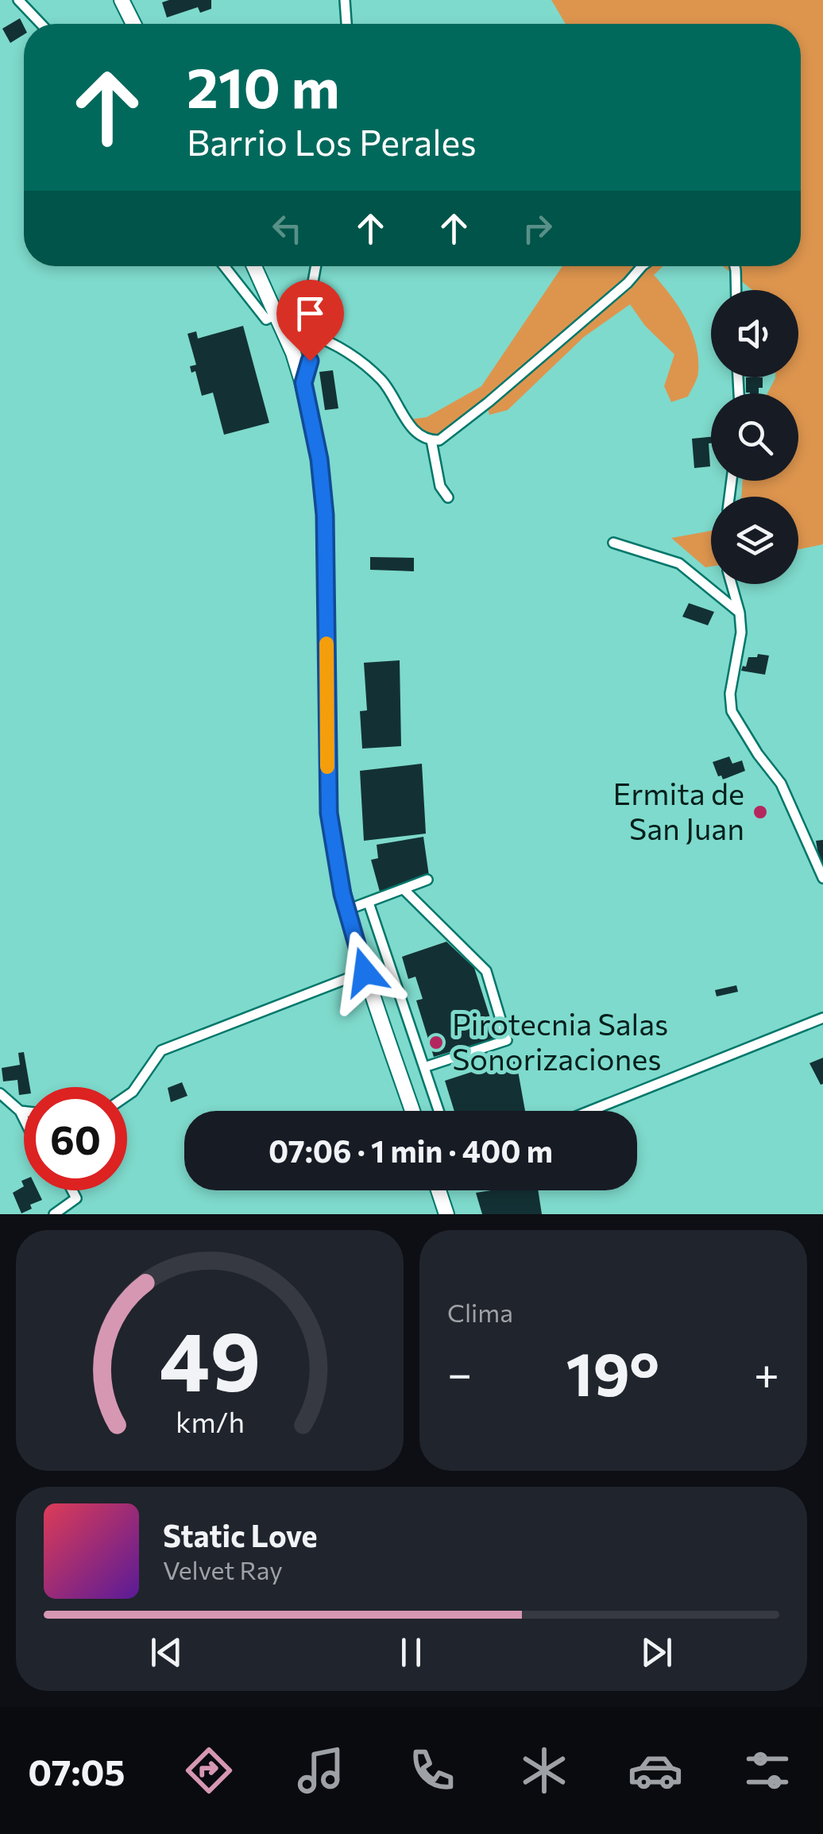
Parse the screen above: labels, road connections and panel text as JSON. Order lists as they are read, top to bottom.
{
  "places": ["Ermita de San Juan", "Pirotecnia Salas Sonorizaciones"],
  "page": {
    "turn": ["210 m", "Barrio Los Perales"],
    "limit": "60",
    "trip": "07:06 · 1 min · 400 m",
    "tile": "Clima",
    "heat": ["−", "19°", "+"],
    "song": ["Static Love", "Velvet Ray"],
    "tabs": "07:05",
    "gauge": ["49", "km/h"]
  }
}
